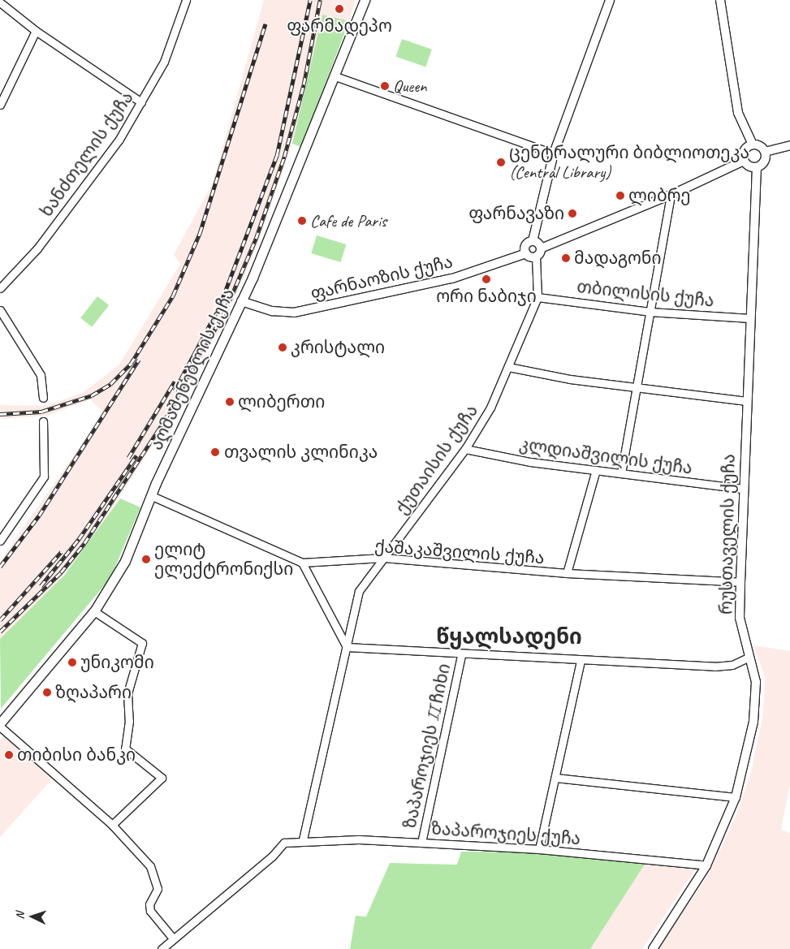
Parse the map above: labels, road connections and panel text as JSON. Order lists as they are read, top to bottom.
{
  "streets": {
    "main road": ["აღმაშენებლის ქუჩა"],
    "street": [
      "ხანძთელის ქუჩა",
      "ფარნაოზის ქუჩა",
      "თბილისის ქუჩა",
      "კლდიაშვილის ქუჩა",
      "ქუთაისის ქუჩა",
      "რუსთაველის ქუჩა",
      "ქაშაკაშვილის ქუჩა",
      "ზაპაროჯიეს II ჩიხი",
      "ზაპაროჯიეს ქუჩა"
    ]
  },
  "crossings": [
    ["ფარნაოზის ქუჩა", "აღმაშენებლის ქუჩა"],
    ["თბილისის ქუჩა", "ქუთაისის ქუჩა"],
    ["თბილისის ქუჩა", "რუსთაველის ქუჩა"],
    ["კლდიაშვილის ქუჩა", "ქუთაისის ქუჩა"],
    ["კლდიაშვილის ქუჩა", "რუსთაველის ქუჩა"],
    ["კლდიაშვილის ქუჩა", "ქაშაკაშვილის ქუჩა"],
    ["ქუთაისის ქუჩა", "ქაშაკაშვილის ქუჩა"],
    ["ქუთაისის ქუჩა", "ზაპაროჯიეს ქუჩა"],
    ["რუსთაველის ქუჩა", "ქაშაკაშვილის ქუჩა"],
    ["რუსთაველის ქუჩა", "ზაპაროჯიეს ქუჩა"],
    ["ზაპაროჯიეს II ჩიხი", "ზაპაროჯიეს ქუჩა"]
  ],
  "districts": ["წყალსადენი"],
  "places": [
    "ფარმადეპო",
    "Queen",
    "ცენტრალური ბიბლიოთეკა (Central Library)",
    "ლიბრე",
    "ფარნავაზი",
    "Cafe de Paris",
    "მადაგონი",
    "ორი ნაბიჯი",
    "კრისტალი",
    "ლიბერთი",
    "თვალის კლინიკა",
    "ელიტ ელექტრონიქსი",
    "უნიკომი",
    "ზღაპარი",
    "თიბისი ბანკი"
  ],
  "north": "left"
}
